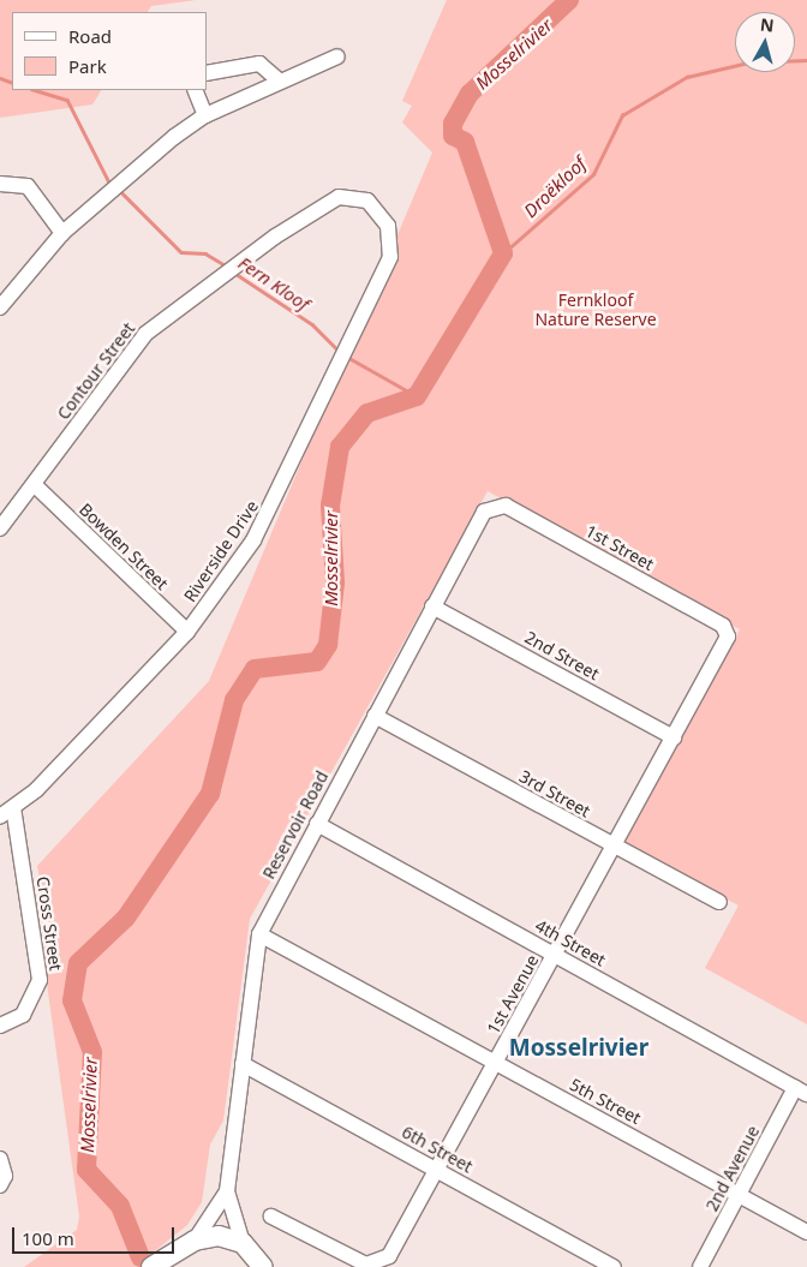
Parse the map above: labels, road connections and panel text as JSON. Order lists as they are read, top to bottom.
{
  "streets": {
    "street": [
      "Contour Street",
      "Bowden Street",
      "1st Street",
      "Riverside Drive",
      "2nd Street",
      "3rd Street",
      "Reservoir Road",
      "Cross Street",
      "4th Street",
      "1st Avenue",
      "5th Street",
      "6th Street",
      "2nd Avenue"
    ]
  },
  "crossings": [
    ["Contour Street", "Bowden Street"],
    ["Contour Street", "Riverside Drive"],
    ["Bowden Street", "Riverside Drive"],
    ["1st Street", "Reservoir Road"],
    ["1st Street", "1st Avenue"],
    ["Riverside Drive", "Cross Street"],
    ["2nd Street", "Reservoir Road"],
    ["2nd Street", "1st Avenue"],
    ["3rd Street", "Reservoir Road"],
    ["3rd Street", "1st Avenue"],
    ["Reservoir Road", "4th Street"],
    ["Reservoir Road", "5th Street"],
    ["Reservoir Road", "6th Street"],
    ["4th Street", "1st Avenue"],
    ["4th Street", "2nd Avenue"],
    ["1st Avenue", "5th Street"],
    ["1st Avenue", "6th Street"],
    ["5th Street", "2nd Avenue"]
  ],
  "districts": ["Mosselrivier"],
  "water": ["Mosselrivier", "Droëkloof", "Fern Kloof"],
  "parks": ["Fernkloof Nature Reserve"],
  "legend": ["Road", "Park"],
  "scale_bar": "100 m",
  "north": "top"
}
